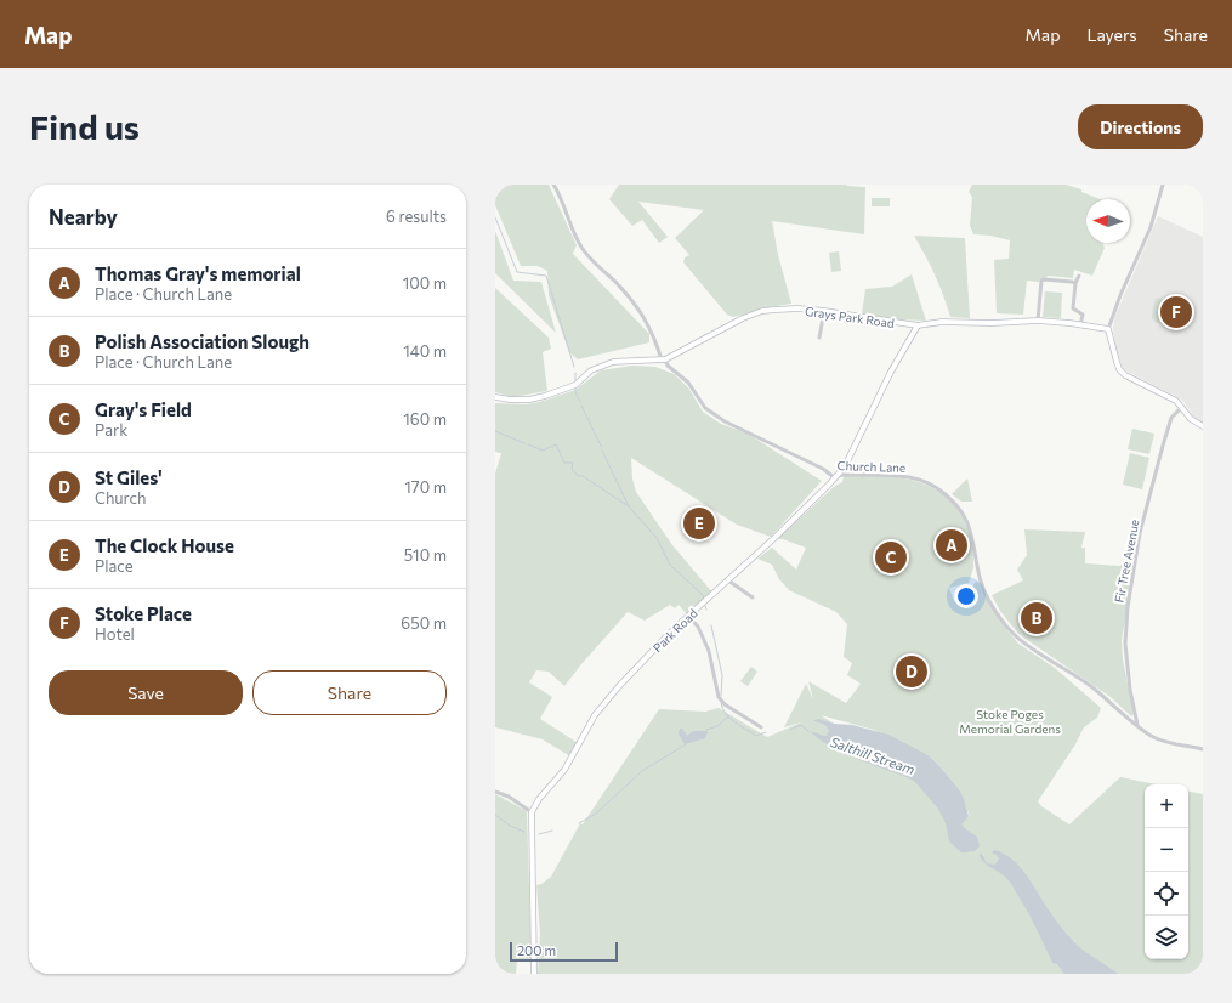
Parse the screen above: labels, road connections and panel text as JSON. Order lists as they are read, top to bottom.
{
  "streets": {
    "main road": ["Grays Park Road", "Park Road"],
    "street": ["Church Lane", "Fir Tree Avenue"]
  },
  "crossings": [
    ["Grays Park Road", "Church Lane"],
    ["Grays Park Road", "Park Road"],
    ["Church Lane", "Fir Tree Avenue"],
    ["Church Lane", "Park Road"]
  ],
  "water": ["Salthill Stream"],
  "parks": ["Stoke Poges Memorial Gardens"],
  "scale_bar": "200 m",
  "north": "left",
  "page": {
    "header": "Map",
    "nav": ["Map", "Layers", "Share"],
    "buttons": [
      "Directions",
      ["Save", "Share"]
    ],
    "title": "Find us",
    "heading": ["Nearby", "6 results"],
    "list": [
      {
        "mark": "A",
        "name": "Thomas Gray's memorial",
        "note": "Place · Church Lane",
        "value": "100 m"
      },
      {
        "mark": "B",
        "name": "Polish Association Slough",
        "note": "Place · Church Lane",
        "value": "140 m"
      },
      {
        "mark": "C",
        "name": "Gray's Field",
        "note": "Park",
        "value": "160 m"
      },
      {
        "mark": "D",
        "name": "St Giles'",
        "note": "Church",
        "value": "170 m"
      },
      {
        "mark": "E",
        "name": "The Clock House",
        "note": "Place",
        "value": "510 m"
      },
      {
        "mark": "F",
        "name": "Stoke Place",
        "note": "Hotel",
        "value": "650 m"
      }
    ],
    "pins": [
      "F",
      "E",
      "A",
      "C",
      "B",
      "D"
    ],
    "map_buttons": ["+", "−"],
    "scale": "200 m"
  }
}
